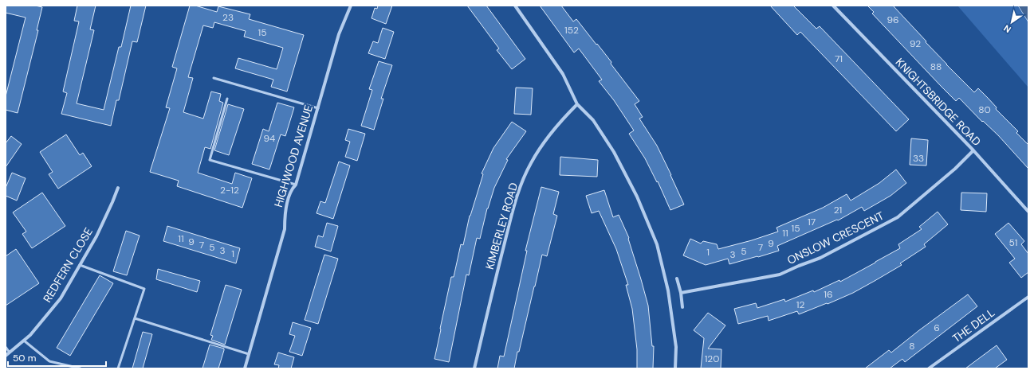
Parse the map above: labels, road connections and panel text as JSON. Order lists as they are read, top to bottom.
{
  "streets": {
    "street": [
      "KNIGHTSBRIDGE ROAD",
      "HIGHWOOD AVENUE",
      "KIMBERLEY ROAD",
      "ONSLOW CRESCENT",
      "REDFERN CLOSE",
      "THE DELL"
    ]
  },
  "crossings": [
    ["KNIGHTSBRIDGE ROAD", "ONSLOW CRESCENT"]
  ],
  "house_numbers": [
    "23",
    "96",
    "152",
    "15",
    "92",
    "71",
    "88",
    "80",
    "94",
    "33",
    "2-12",
    "21",
    "17",
    "15",
    "11",
    "11",
    "9",
    "51",
    "9",
    "7",
    "5",
    "7",
    "3",
    "5",
    "1",
    "1",
    "3",
    "16",
    "12",
    "6",
    "8",
    "120"
  ],
  "scale_bar": "50 m",
  "north": "bottom left"
}
